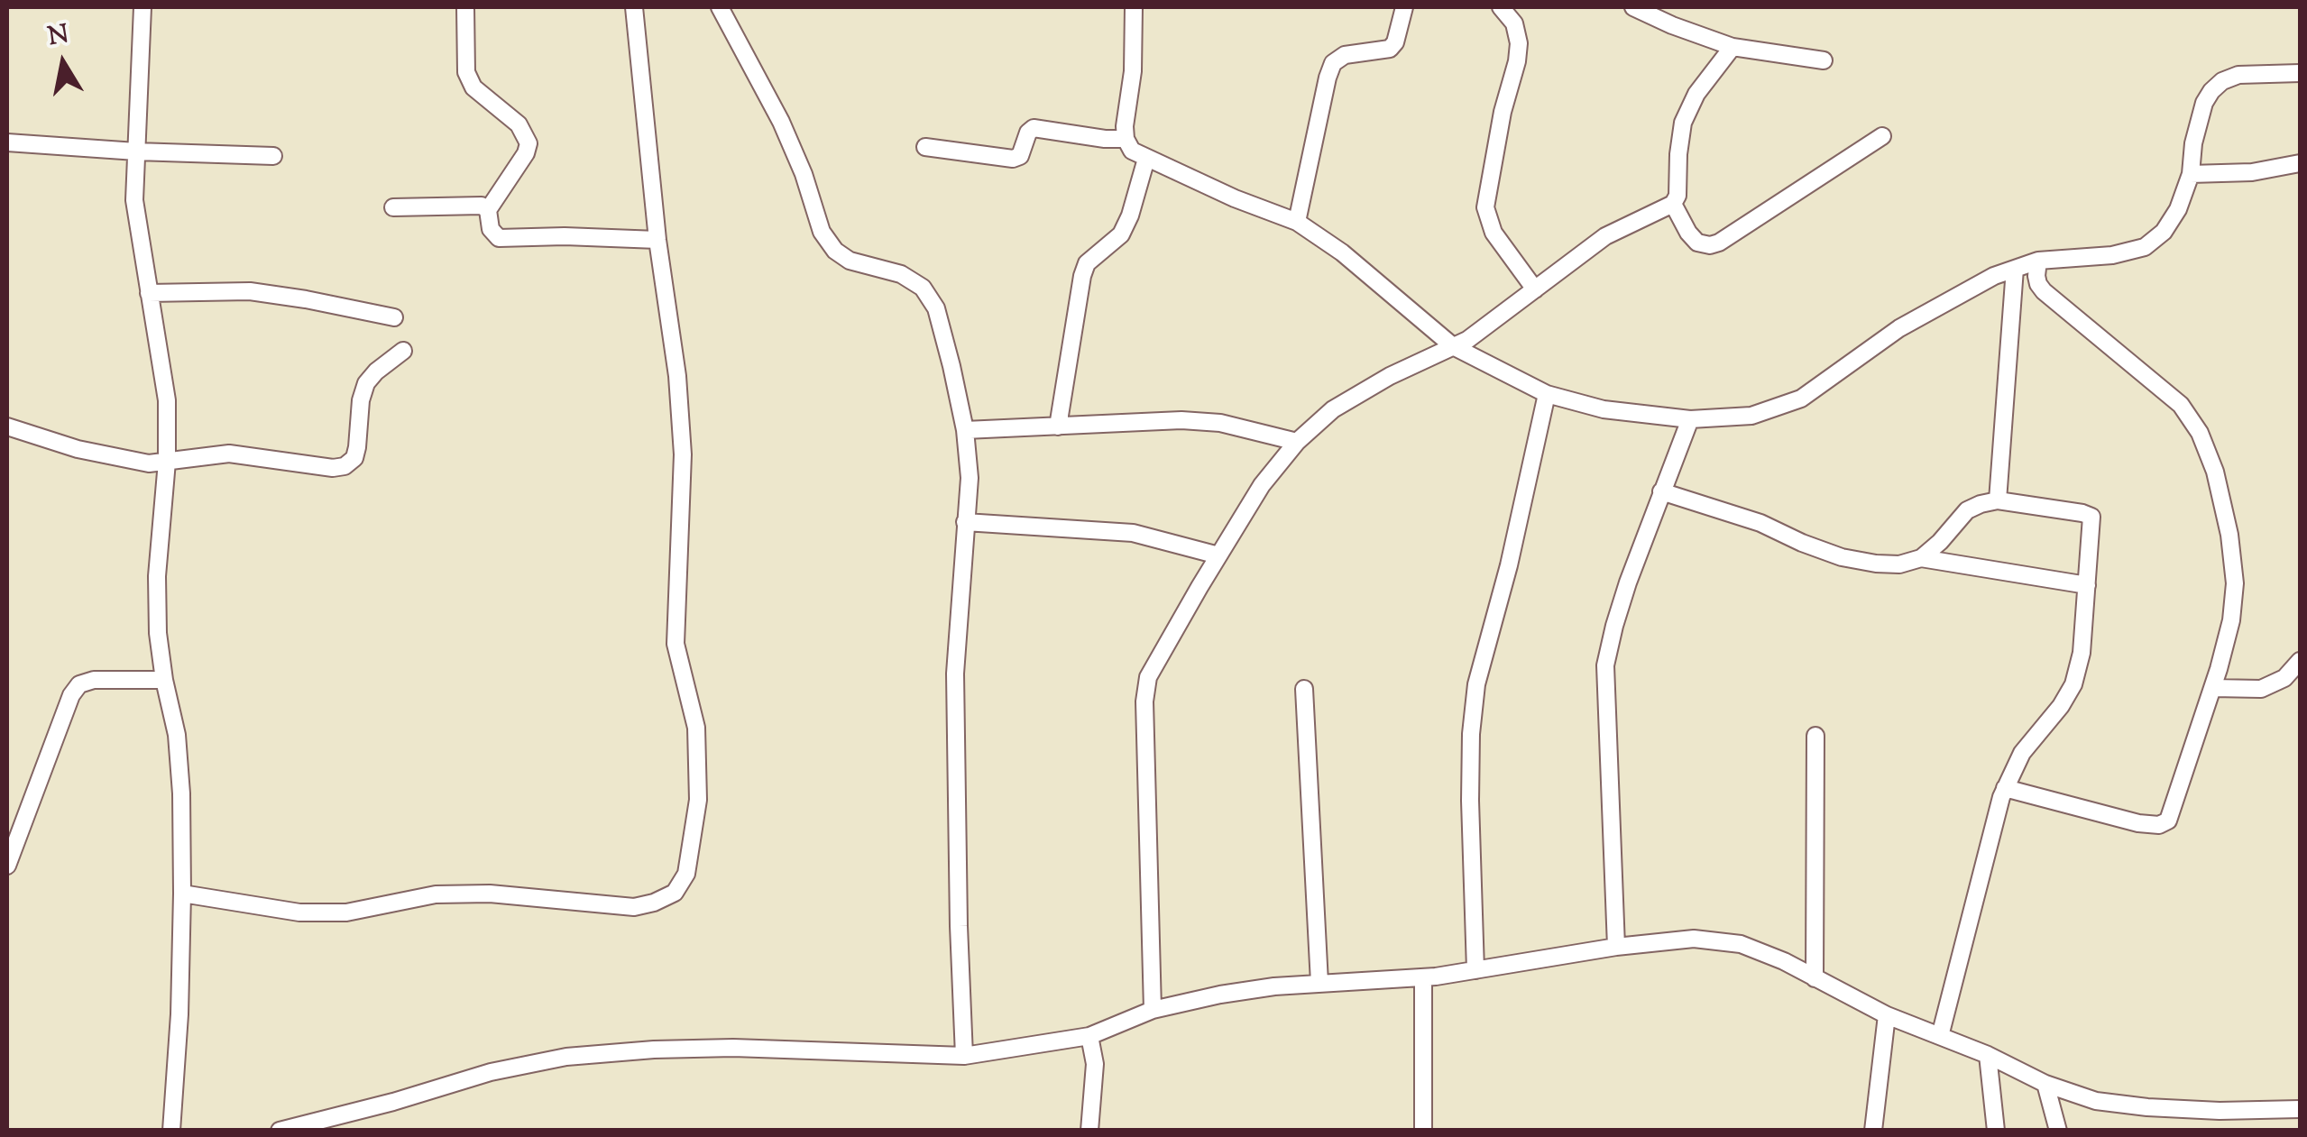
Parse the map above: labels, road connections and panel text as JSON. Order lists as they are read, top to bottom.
{
  "north": "top"
}
